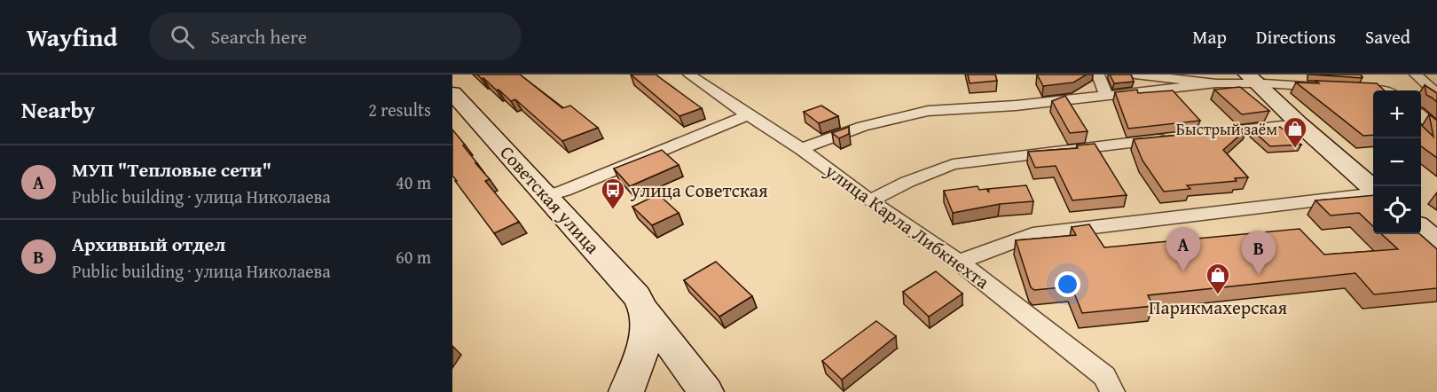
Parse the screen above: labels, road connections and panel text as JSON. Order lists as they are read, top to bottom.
{
  "streets": {
    "main road": ["Советская улица"],
    "street": ["улица Карла Либкнехта"]
  },
  "places": {
    "shop": ["Быстрый заём", "Парикмахерская"],
    "bus stop": ["улица Советская"]
  },
  "page": {
    "header": "Wayfind",
    "search": "Search here",
    "nav": ["Map", "Directions", "Saved"],
    "heading": ["Nearby", "2 results"],
    "map_buttons": ["+", "−"],
    "list": [
      {
        "mark": "A",
        "name": "МУП \"Тепловые сети\"",
        "note": "Public building · улица Николаева",
        "value": "40 m"
      },
      {
        "mark": "B",
        "name": "Архивный отдел",
        "note": "Public building · улица Николаева",
        "value": "60 m"
      }
    ],
    "pins": ["A", "B"]
  }
}
